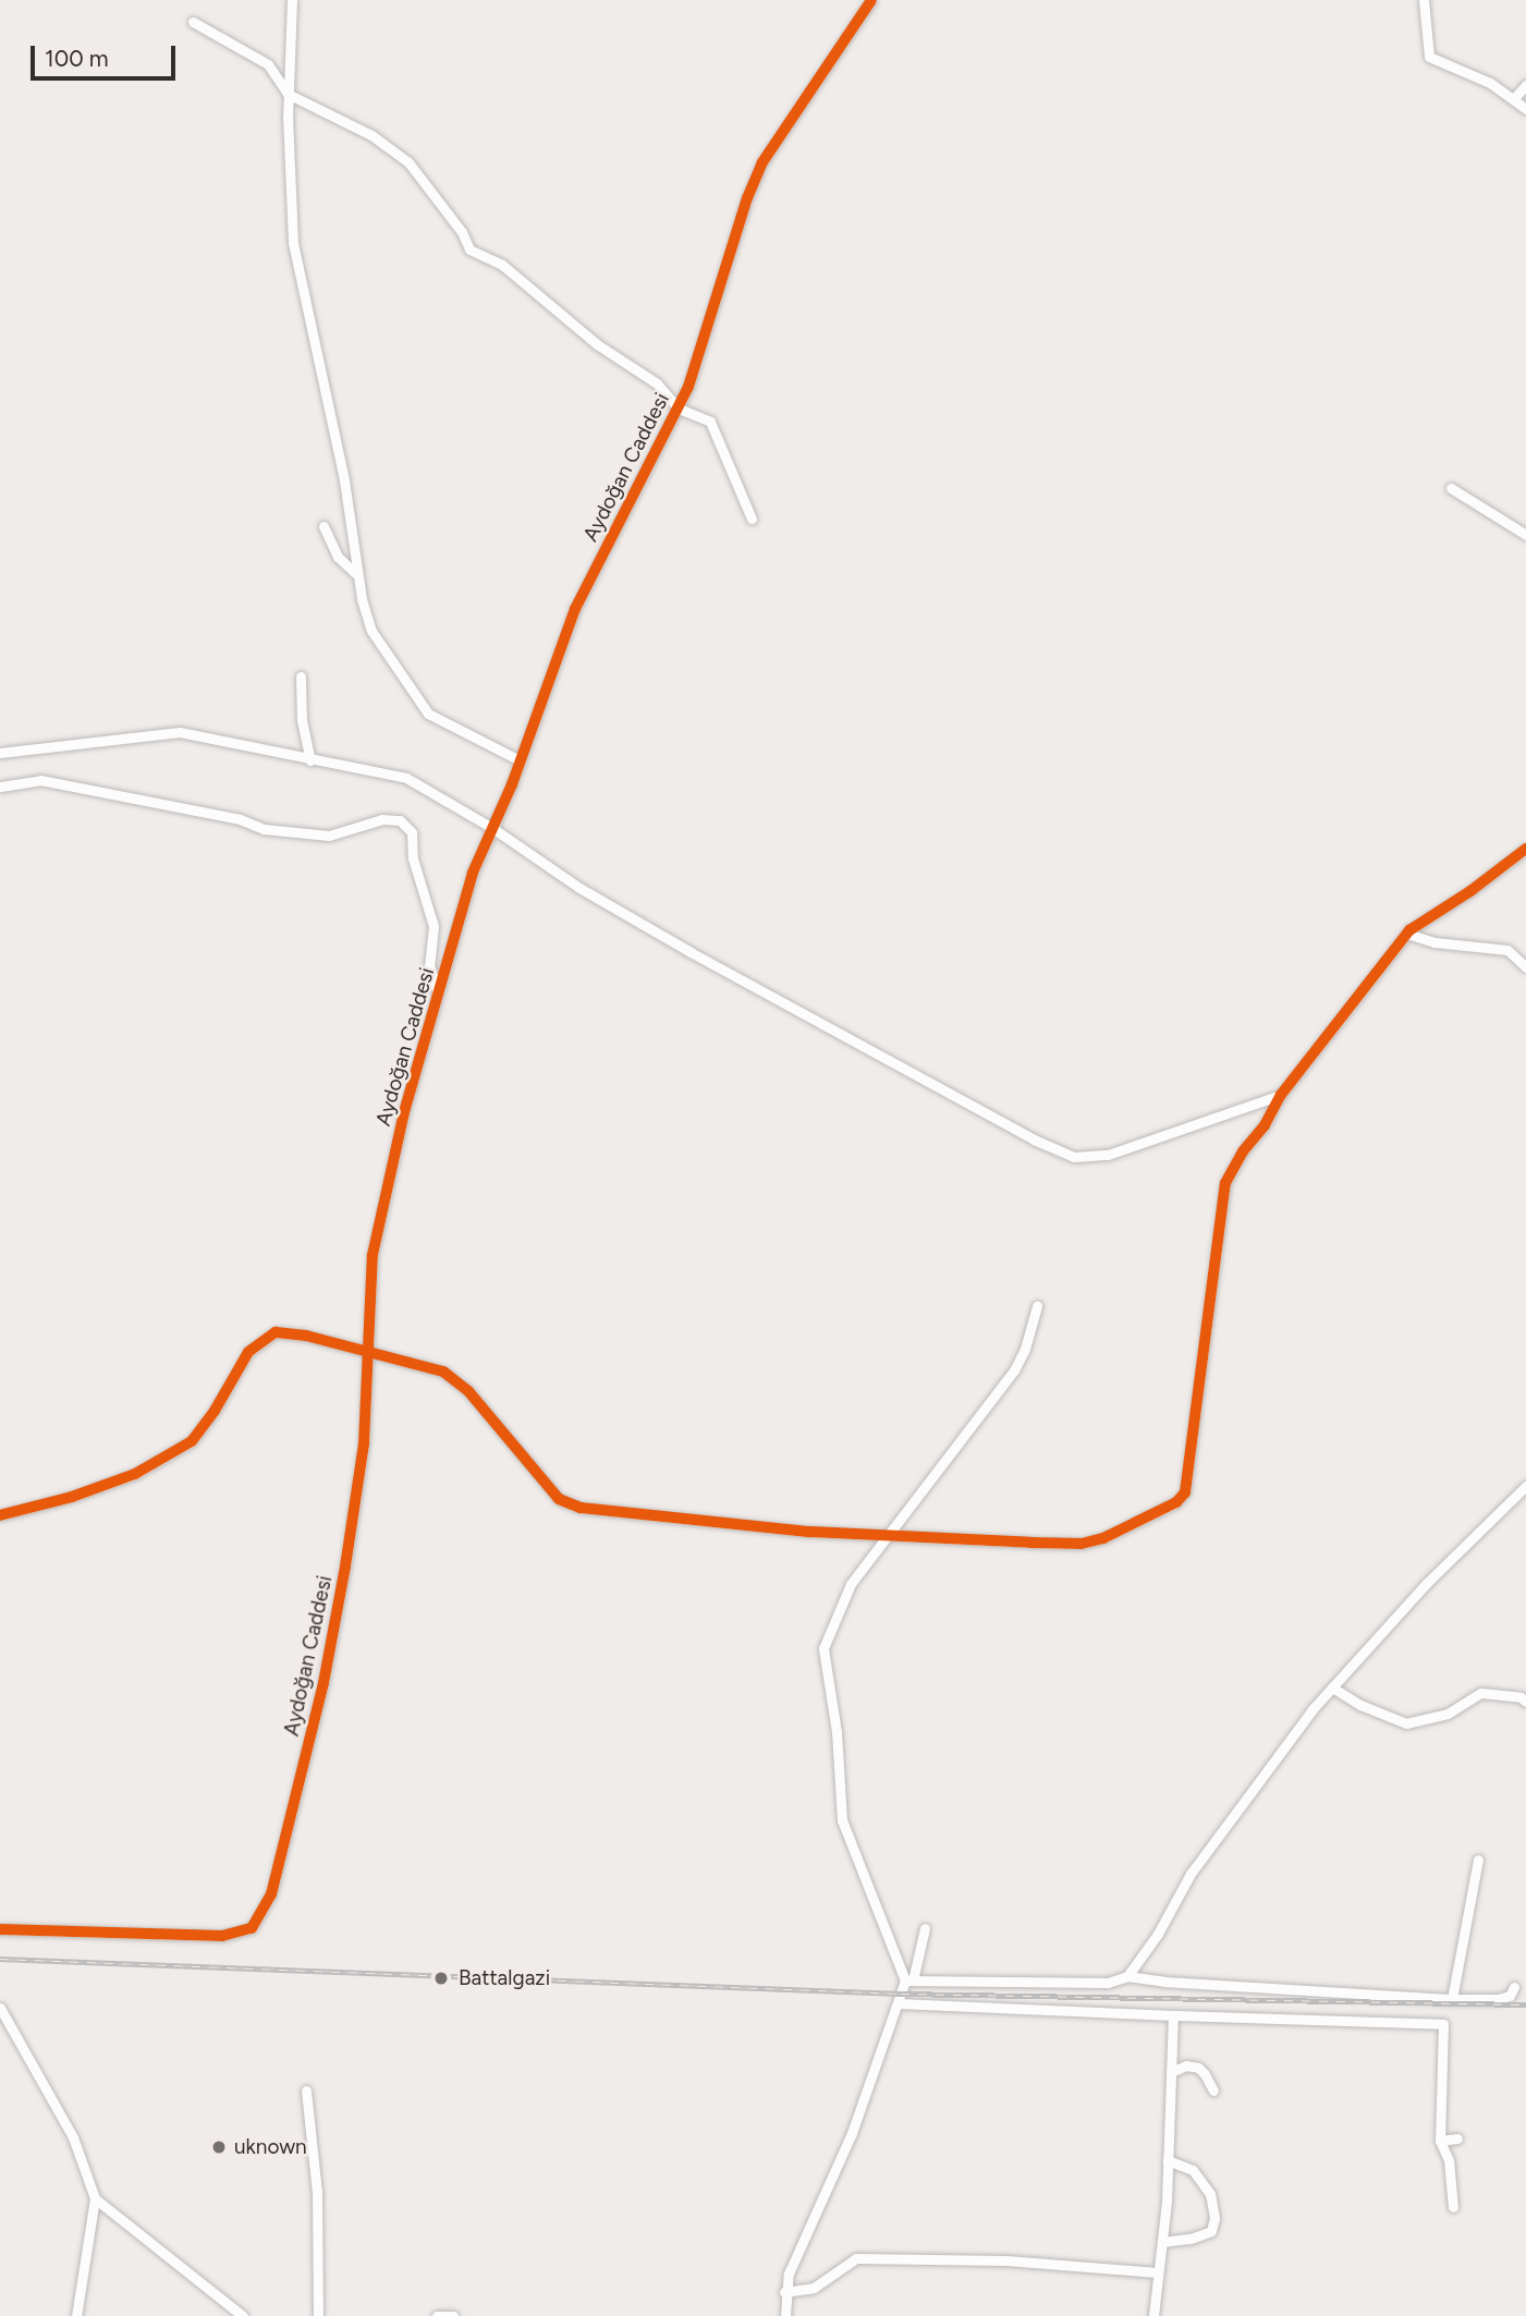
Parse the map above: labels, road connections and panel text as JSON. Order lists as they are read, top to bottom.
{
  "streets": {
    "street": ["Aydoğan Caddesi"]
  },
  "places": ["Battalgazi", "uknown"],
  "scale_bar": "100 m"
}
